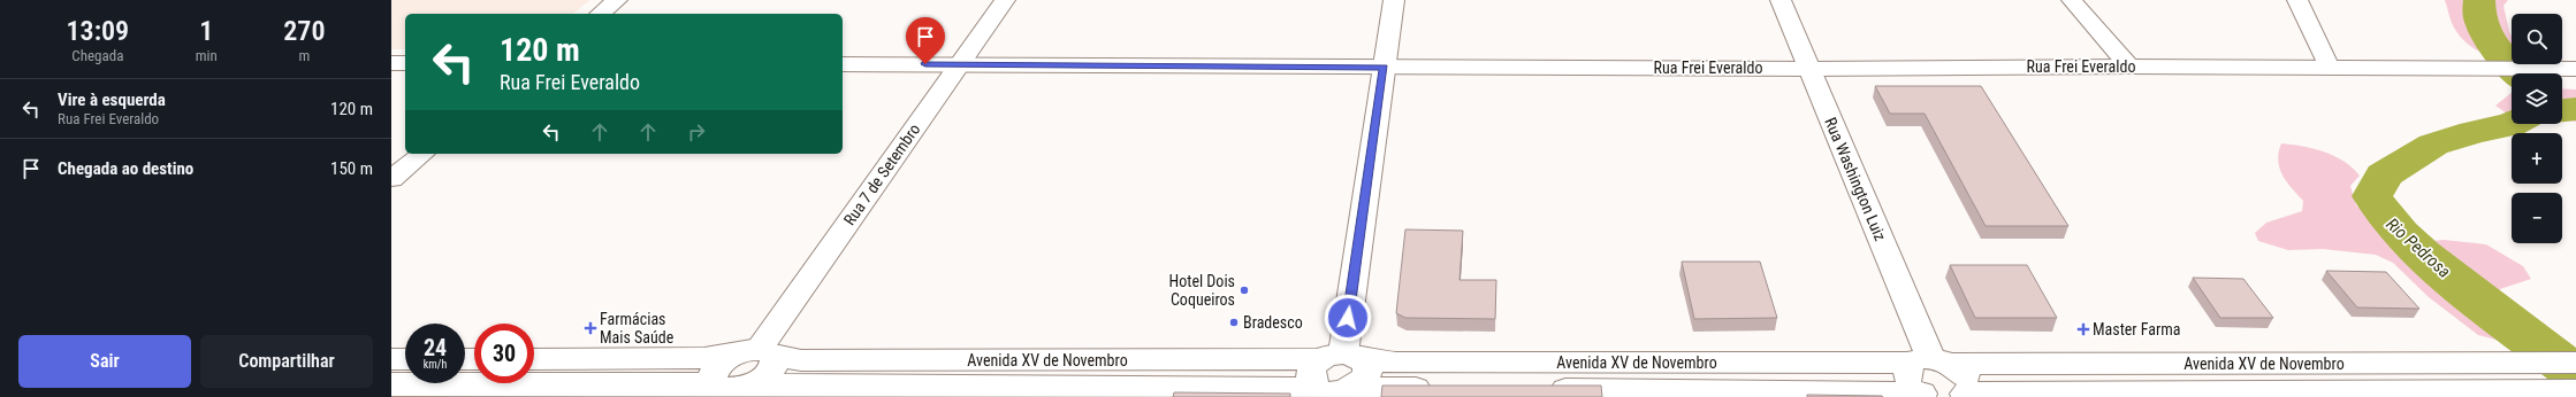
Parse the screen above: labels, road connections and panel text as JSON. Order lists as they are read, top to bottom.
{
  "streets": {
    "street": [
      "Rua Frei Everaldo",
      "Rua 7 de Setembro",
      "Rua Washington Luiz",
      "Avenida XV de Novembro"
    ]
  },
  "crossings": [
    ["Rua Frei Everaldo", "Rua 7 de Setembro"],
    ["Rua Frei Everaldo", "Rua Washington Luiz"],
    ["Rua 7 de Setembro", "Avenida XV de Novembro"],
    ["Rua Washington Luiz", "Avenida XV de Novembro"]
  ],
  "water": ["Rio Pedrosa"],
  "places": {
    "other": ["Hotel Dois Coqueiros", "Bradesco"],
    "health": ["Farmácias Mais Saúde", "Master Farma"]
  },
  "page": {
    "eta": [
      "13:09",
      "Chegada",
      "1",
      "min",
      "270",
      "m"
    ],
    "map_buttons": ["+", "−"],
    "turn": ["120 m", "Rua Frei Everaldo"],
    "list": [
      {
        "name": "Vire à esquerda",
        "note": "Rua Frei Everaldo",
        "value": "120 m"
      },
      {
        "name": "Chegada ao destino",
        "value": "150 m"
      }
    ],
    "speed": "24 km/h",
    "limit": "30",
    "buttons": ["Sair", "Compartilhar"]
  }
}
